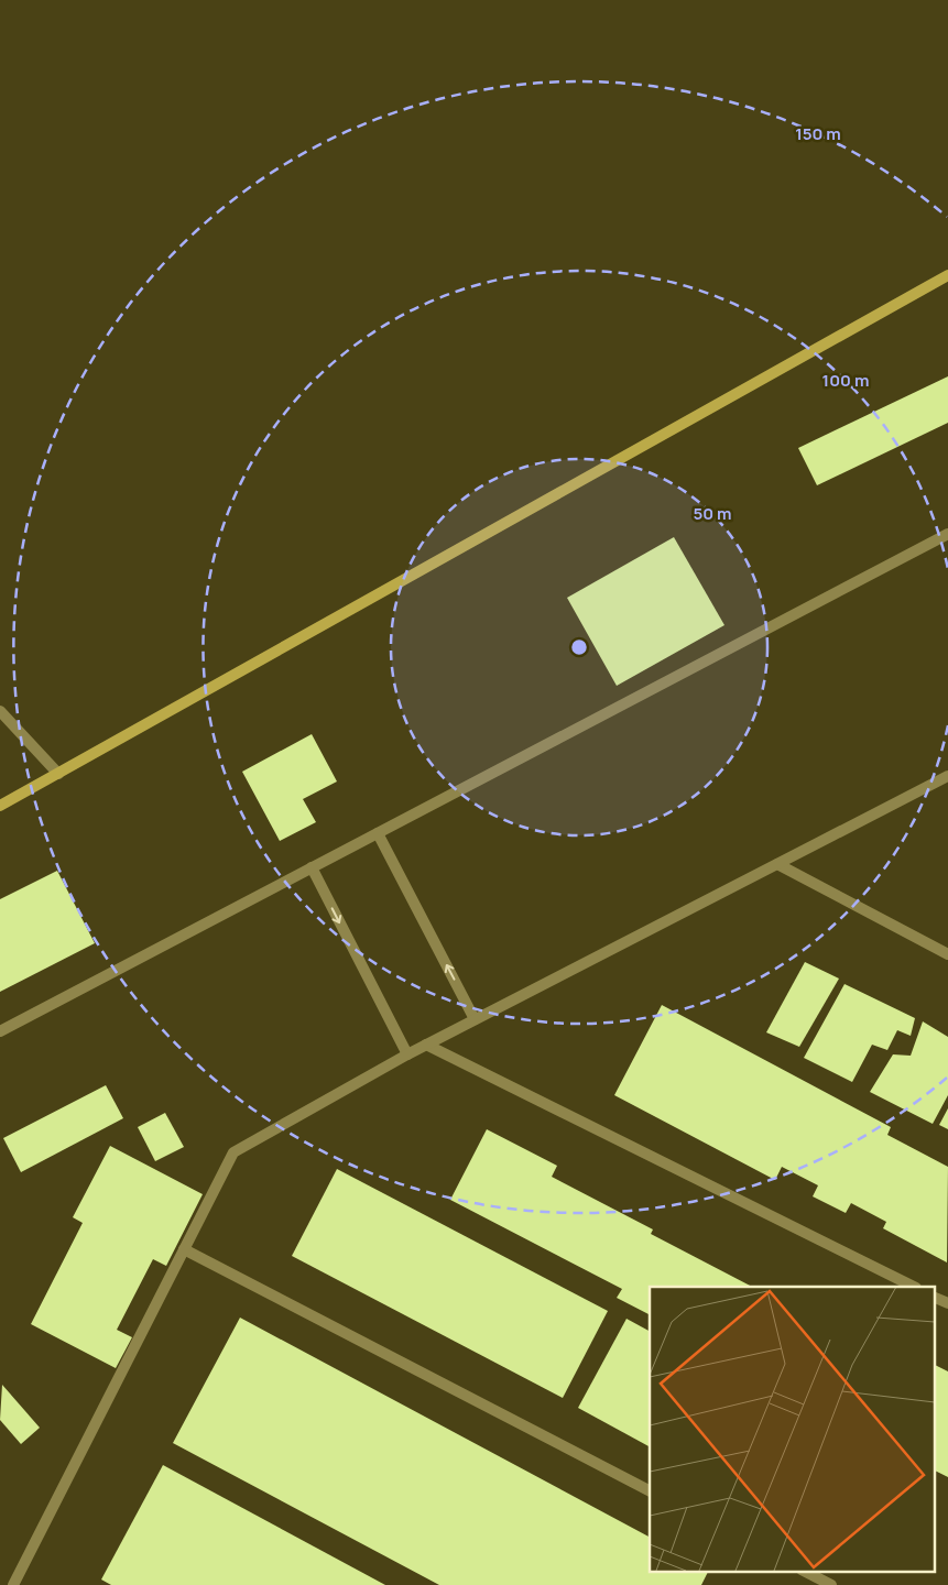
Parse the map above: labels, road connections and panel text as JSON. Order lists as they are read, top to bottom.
{
  "rings": ["150 m", "100 m", "50 m"]
}
